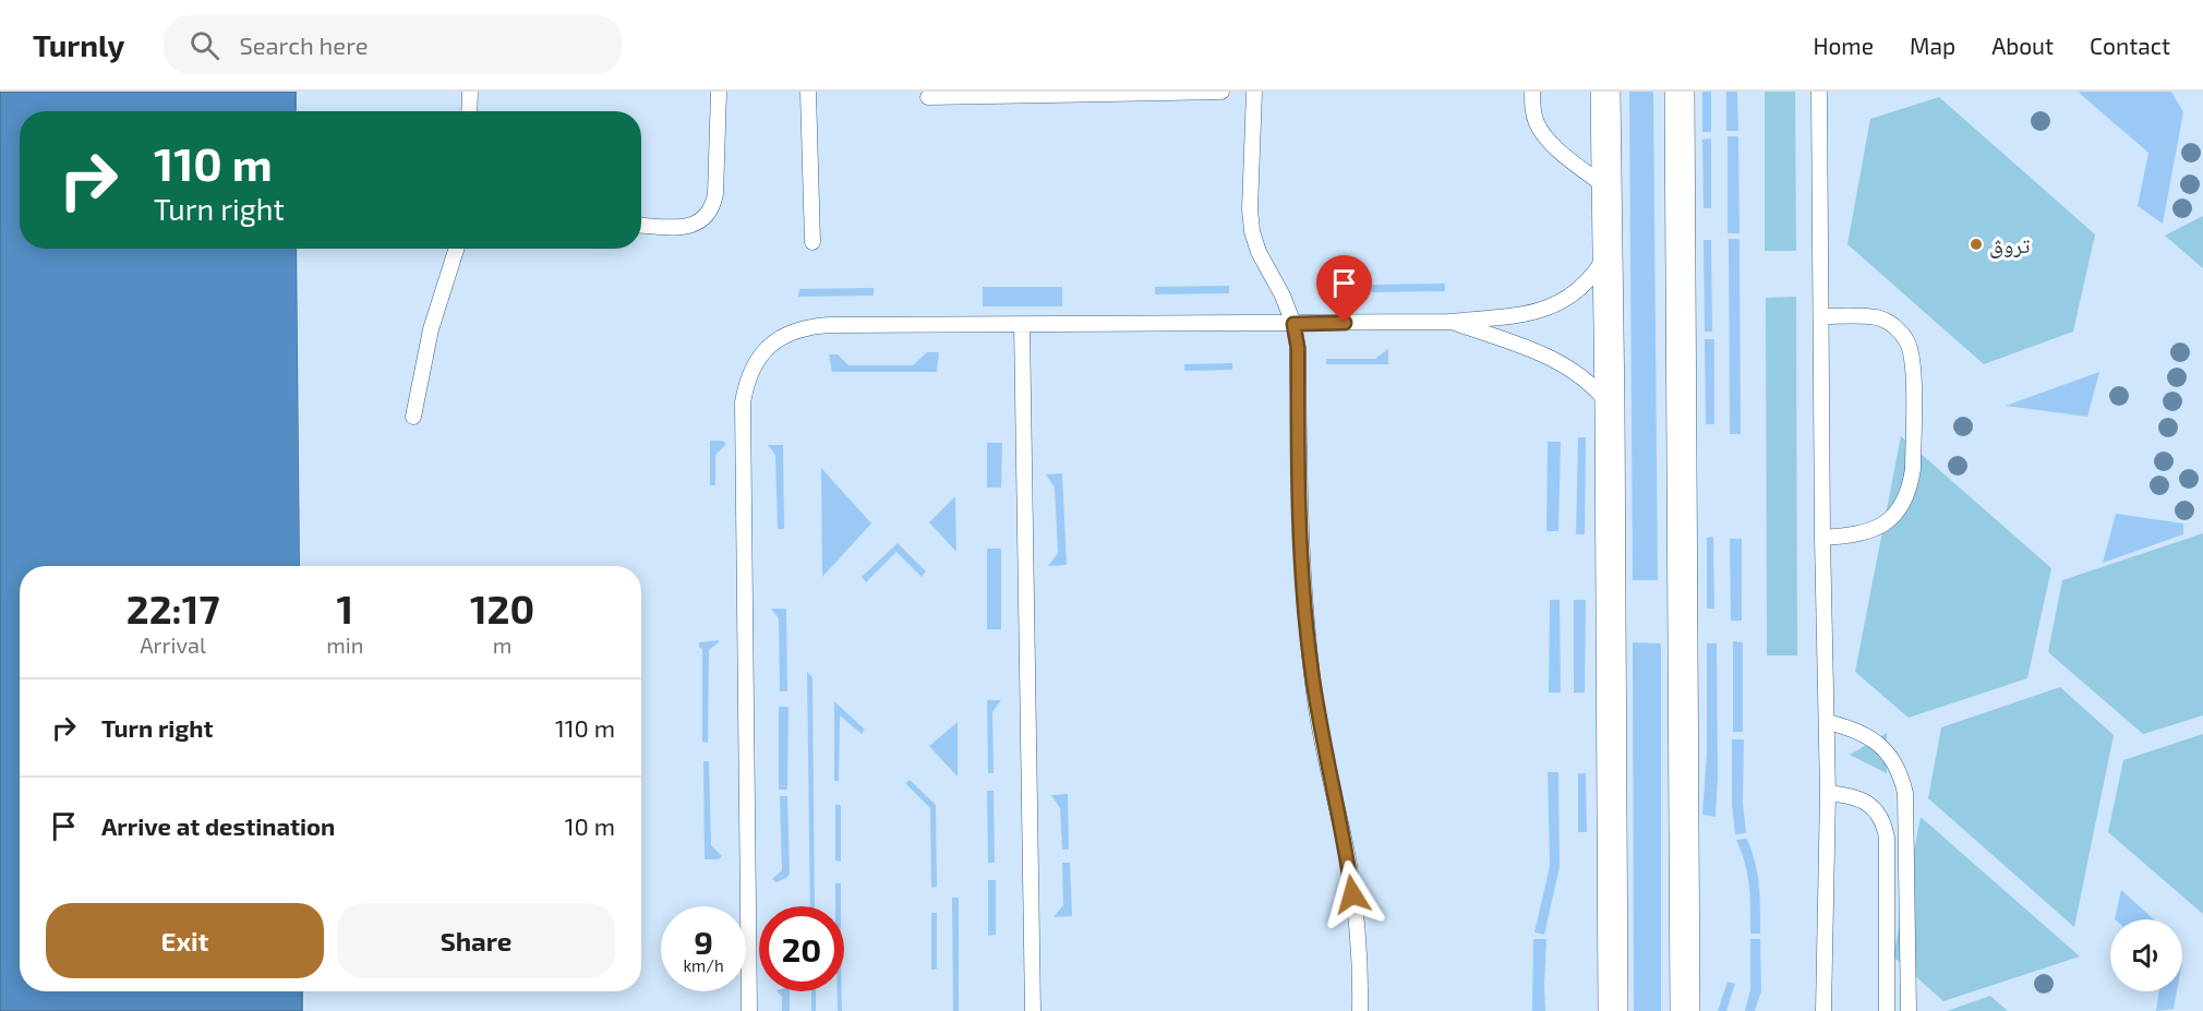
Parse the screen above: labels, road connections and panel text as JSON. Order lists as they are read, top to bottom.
{
  "places": ["تروڨ"],
  "page": {
    "header": "Turnly",
    "search": "Search here",
    "nav": [
      "Home",
      "Map",
      "About",
      "Contact"
    ],
    "turn": ["110 m", "Turn right"],
    "eta": [
      "22:17",
      "Arrival",
      "1",
      "min",
      "120",
      "m"
    ],
    "list": [
      {
        "name": "Turn right",
        "value": "110 m"
      },
      {
        "name": "Arrive at destination",
        "value": "10 m"
      }
    ],
    "buttons": ["Exit", "Share"],
    "speed": "9 km/h",
    "limit": "20"
  }
}
